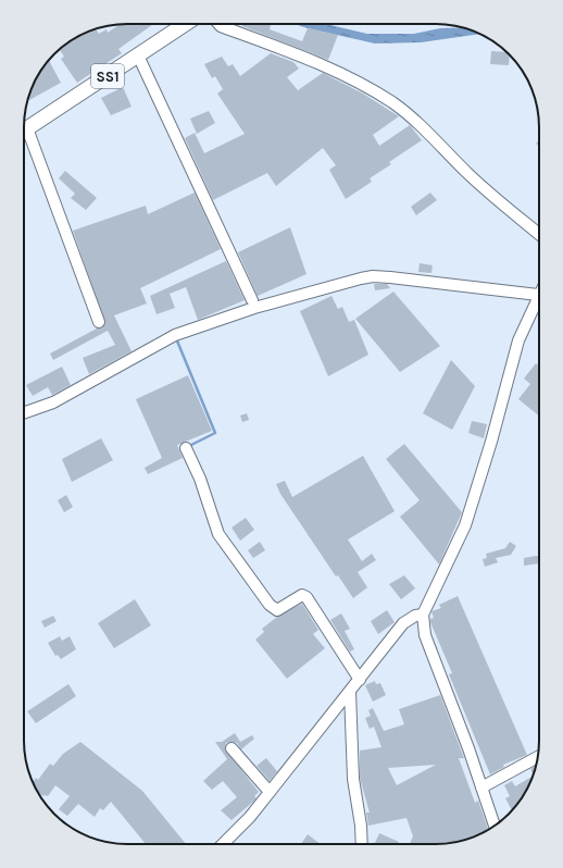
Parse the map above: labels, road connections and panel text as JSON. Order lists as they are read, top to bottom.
{
  "streets": {
    "main road": ["SS1"]
  }
}
